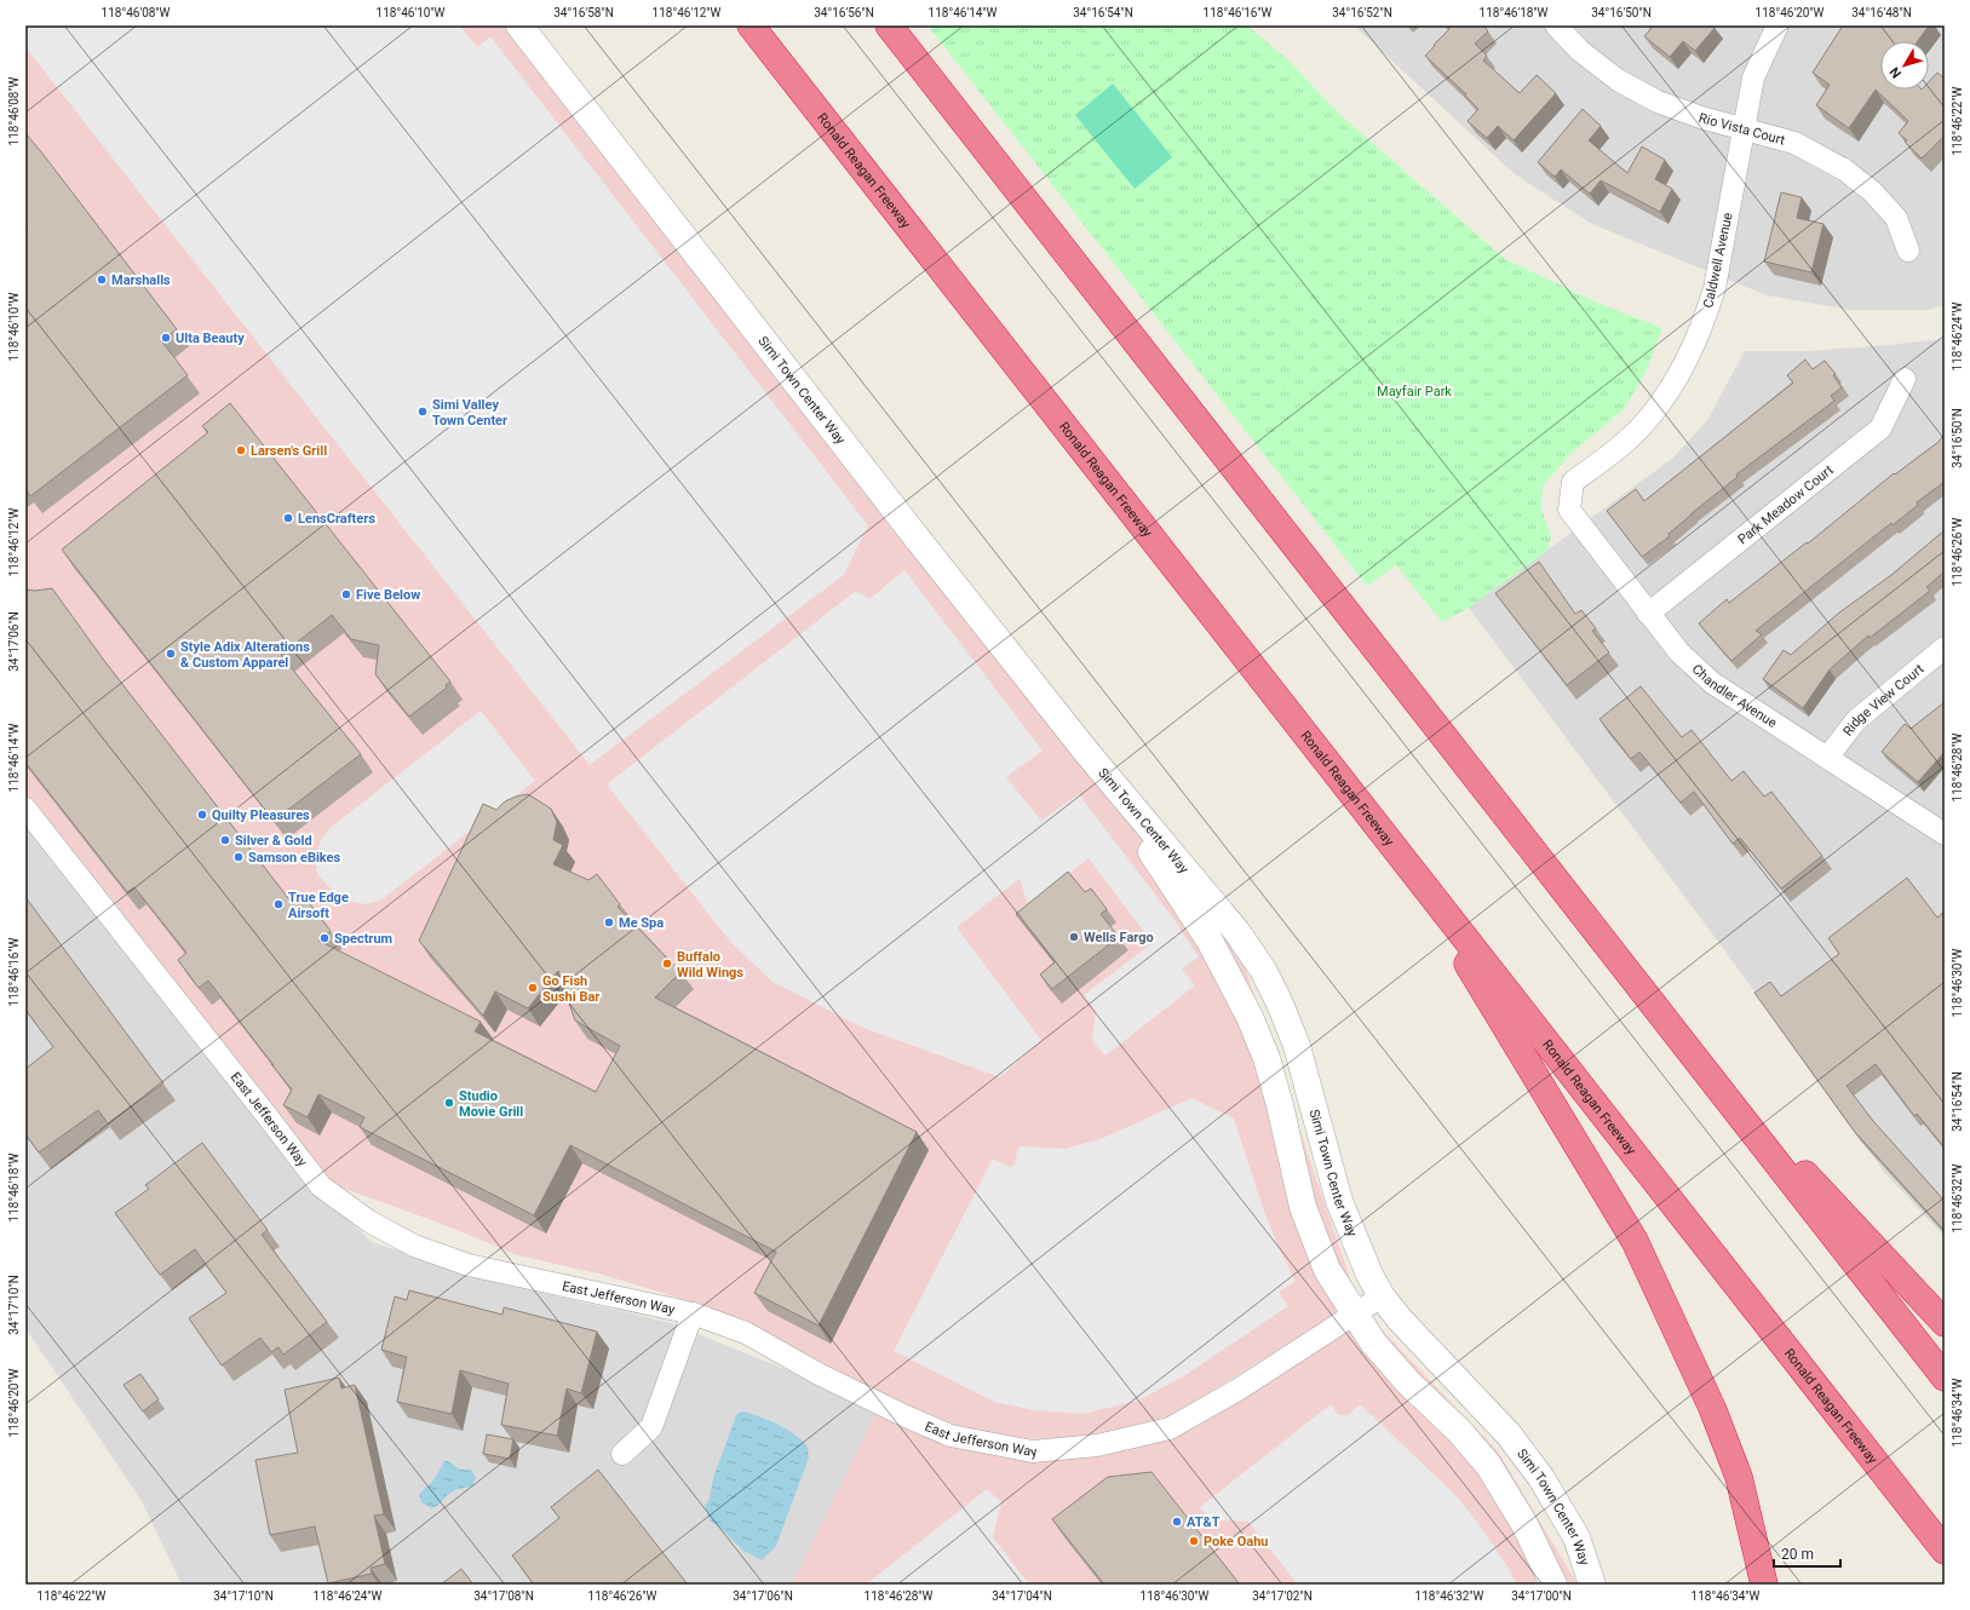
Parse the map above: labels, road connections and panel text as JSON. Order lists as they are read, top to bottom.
{
  "streets": {
    "highway": ["Ronald Reagan Freeway"],
    "street": [
      "Rio Vista Court",
      "Caldwell Avenue",
      "Simi Town Center Way",
      "Park Meadow Court",
      "Chandler Avenue",
      "Ridge View Court",
      "East Jefferson Way"
    ]
  },
  "crossings": [
    ["Rio Vista Court", "Caldwell Avenue"],
    ["Caldwell Avenue", "Chandler Avenue"],
    ["Simi Town Center Way", "East Jefferson Way"],
    ["Park Meadow Court", "Chandler Avenue"],
    ["Chandler Avenue", "Ridge View Court"]
  ],
  "parks": ["Mayfair Park"],
  "places": [
    "Marshalls",
    "Ulta Beauty",
    "Simi Valley Town Center",
    "Larsen's Grill",
    "LensCrafters",
    "Five Below",
    "Style Adix Alterations & Custom Apparel",
    "Quilty Pleasures",
    "Silver & Gold",
    "Samson eBikes",
    "True Edge Airsoft",
    "Me Spa",
    "Wells Fargo",
    "Spectrum",
    "Buffalo Wild Wings",
    "Go Fish Sushi Bar",
    "Studio Movie Grill",
    "AT&T",
    "Poke Oahu"
  ],
  "scale_bar": "20 m",
  "north": "bottom left",
  "coordinates": [
    "118°46'08\"W",
    "118°46'10\"W",
    "34°16'58\"N",
    "118°46'12\"W",
    "34°16'56\"N",
    "118°46'14\"W",
    "34°16'54\"N",
    "118°46'16\"W",
    "34°16'52\"N",
    "118°46'18\"W",
    "34°16'50\"N",
    "118°46'20\"W",
    "34°16'48\"N",
    "118°46'22\"W",
    "118°46'24\"W",
    "118°46'26\"W",
    "34°17'06\"N",
    "118°46'28\"W",
    "118°46'30\"W",
    "118°46'32\"W",
    "34°17'10\"N",
    "118°46'34\"W",
    "34°17'08\"N",
    "34°17'04\"N",
    "34°17'02\"N",
    "34°17'00\"N"
  ]
}
